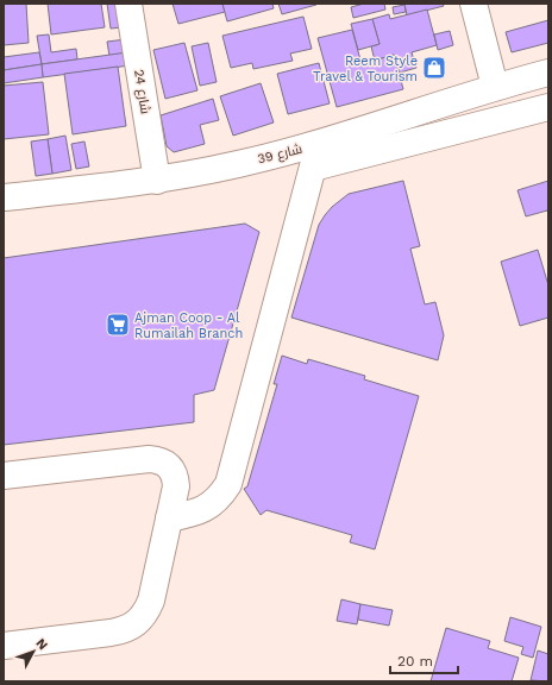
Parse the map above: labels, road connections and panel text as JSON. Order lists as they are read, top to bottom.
{
  "streets": {
    "street": ["شارع 24", "شارع 39"]
  },
  "crossings": [
    ["شارع 24", "شارع 39"]
  ],
  "places": {
    "shop": ["Reem Style Travel & Tourism"],
    "supermarket": ["Ajman Coop - Al Rumailah Branch"]
  },
  "scale_bar": "20 m",
  "north": "top right"
}
